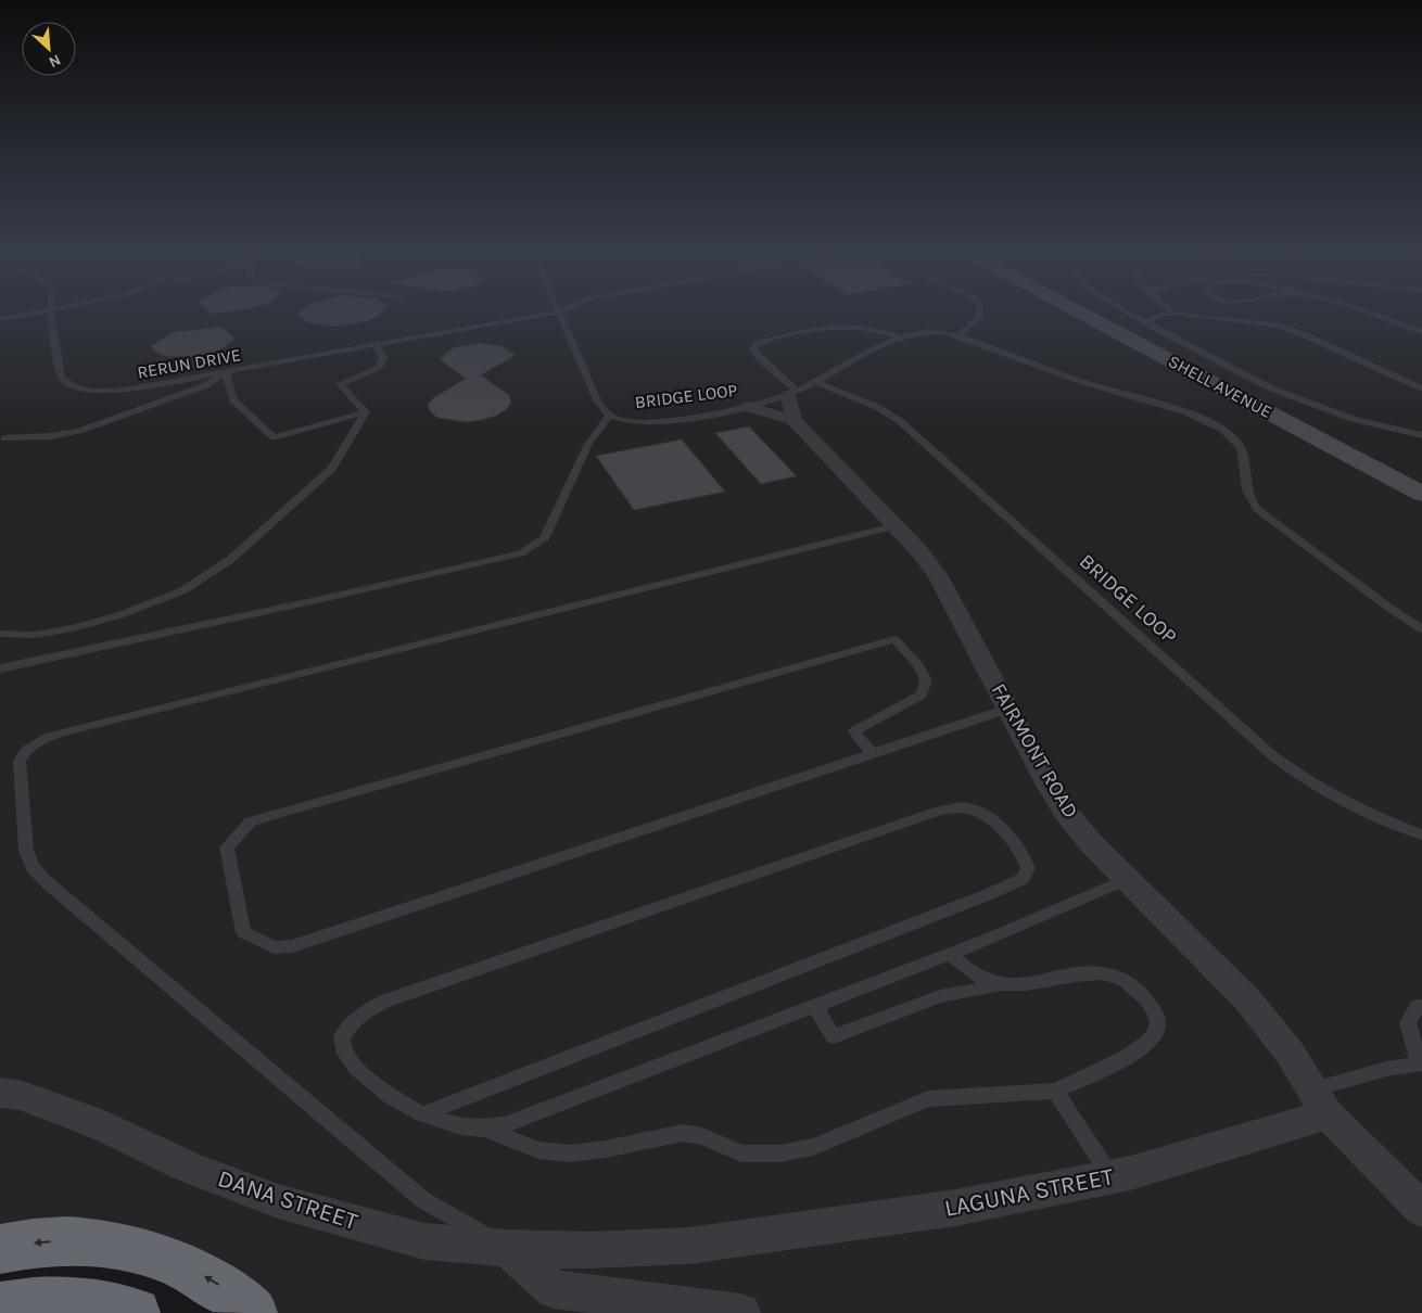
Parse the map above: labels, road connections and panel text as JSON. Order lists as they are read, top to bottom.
{
  "streets": {
    "street": [
      "SHELL AVENUE",
      "FAIRMONT ROAD",
      "LAGUNA STREET",
      "DANA STREET"
    ],
    "lane": ["RERUN DRIVE", "BRIDGE LOOP"]
  },
  "crossings": [
    ["FAIRMONT ROAD", "LAGUNA STREET"],
    ["LAGUNA STREET", "DANA STREET"]
  ],
  "north": "bottom right"
}
